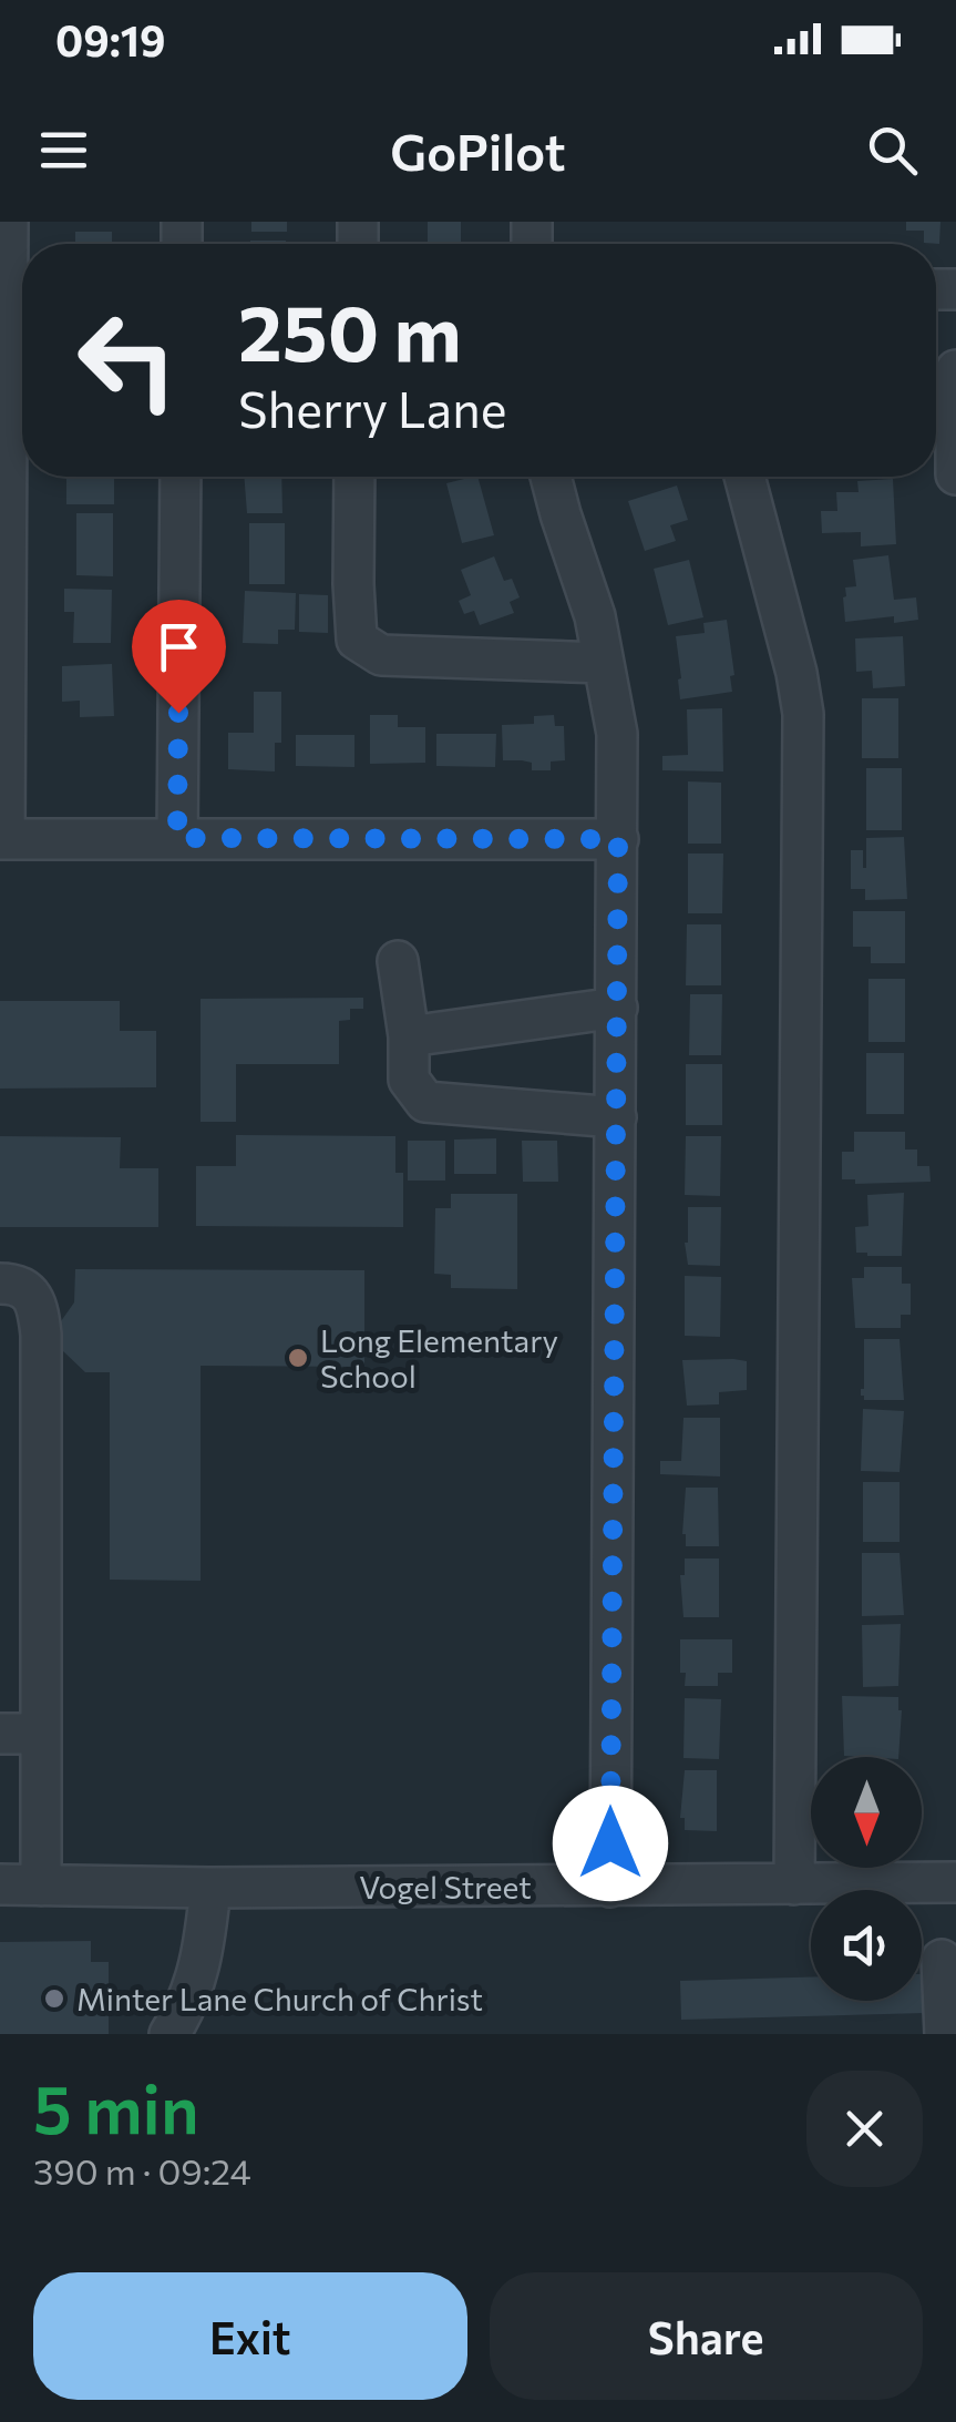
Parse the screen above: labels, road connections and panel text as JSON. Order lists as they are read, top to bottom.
{
  "streets": {
    "street": ["Vogel Street"]
  },
  "places": ["Long Elementary School", "Minter Lane Church of Christ"],
  "north": "bottom",
  "page": {
    "status": "09:19",
    "header": "GoPilot",
    "turn": ["250 m", "Sherry Lane"],
    "heading": ["5 min", "390 m · 09:24"],
    "buttons": ["Exit", "Share"]
  }
}
